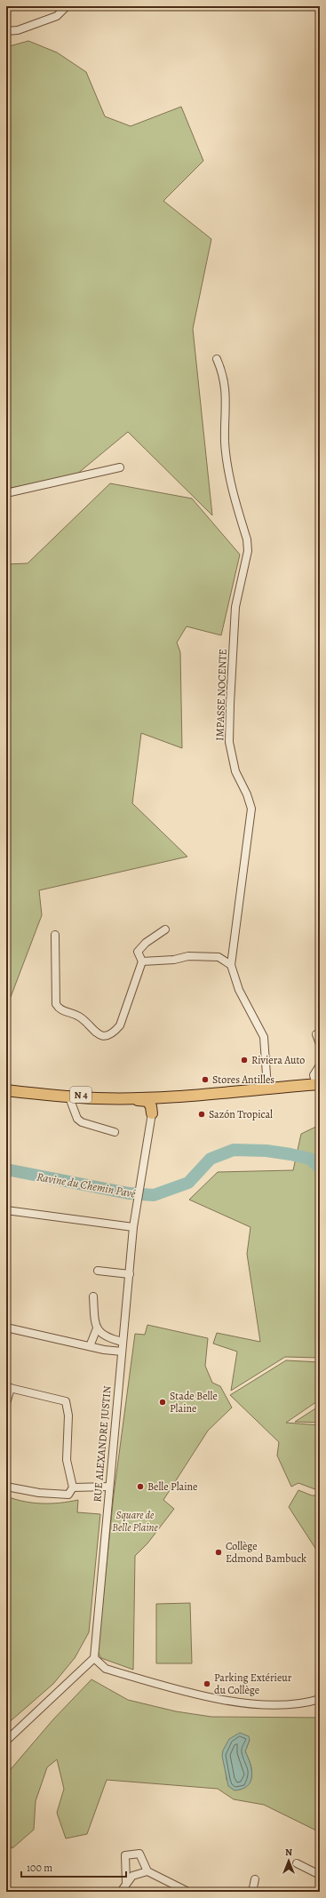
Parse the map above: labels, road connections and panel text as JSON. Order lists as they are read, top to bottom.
{
  "streets": {
    "highway": ["N 4"],
    "street": ["IMPASSE NOCENTE", "RUE ALEXANDRE JUSTIN"]
  },
  "crossings": [
    ["IMPASSE NOCENTE", "N 4"]
  ],
  "water": ["Ravine du Chemin Pavé"],
  "parks": ["Square de Belle Plaine"],
  "places": [
    "Riviera Auto",
    "Stores Antilles",
    "Sazón Tropical",
    "Stade Belle Plaine",
    "Belle Plaine",
    "Collège Edmond Bambuck",
    "Parking Extérieur du Collège"
  ],
  "scale_bar": "100 m",
  "north": "top"
}
